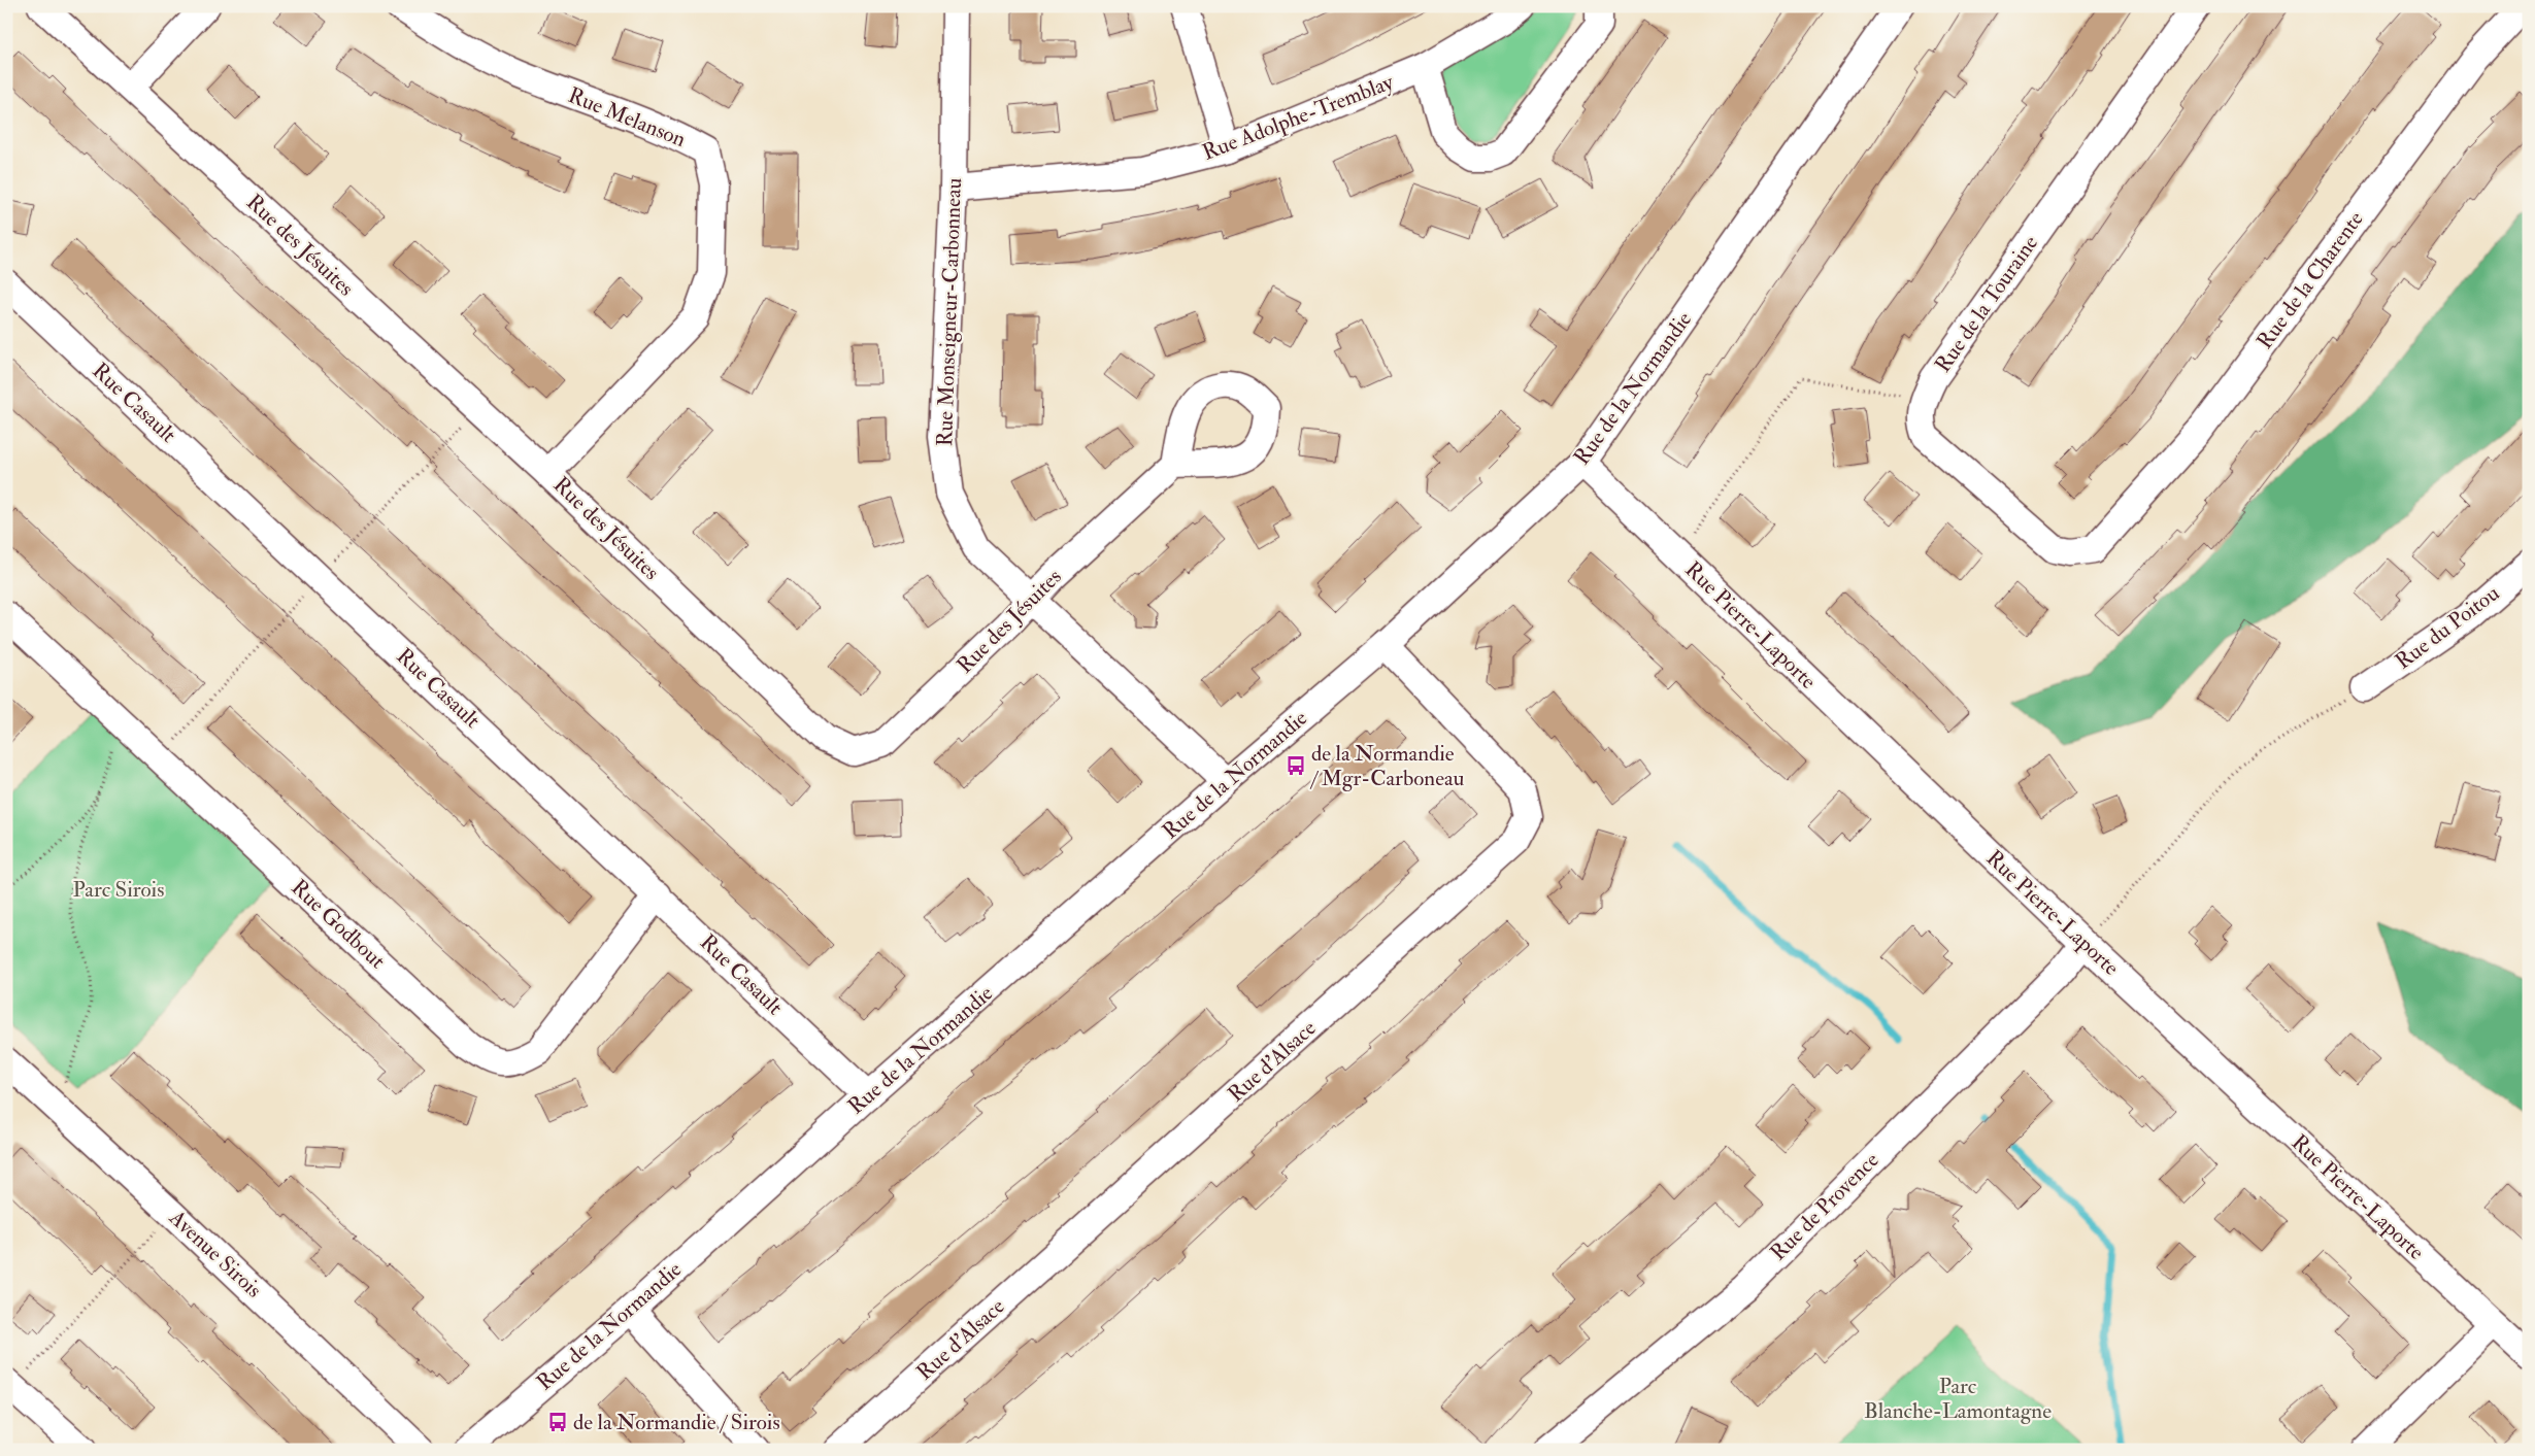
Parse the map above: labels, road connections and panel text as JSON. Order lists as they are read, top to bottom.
{
  "streets": {
    "street": [
      "Rue Melanson",
      "Rue Adolphe-Tremblay",
      "Rue des Jésuites",
      "Rue de la Charente",
      "Rue de la Touraine",
      "Rue Monseigneur-Carbonneau",
      "Rue de la Normandie",
      "Rue Casault",
      "Rue Pierre-Laporte",
      "Rue du Poitou",
      "Rue Godbout",
      "Rue d'Alsace",
      "Rue de Provence",
      "Avenue Sirois"
    ]
  },
  "crossings": [
    ["Rue Melanson", "Rue des Jésuites"],
    ["Rue Adolphe-Tremblay", "Rue Monseigneur-Carbonneau"],
    ["Rue des Jésuites", "Rue Monseigneur-Carbonneau"],
    ["Rue de la Charente", "Rue de la Touraine"],
    ["Rue Monseigneur-Carbonneau", "Rue de la Normandie"],
    ["Rue de la Normandie", "Rue Casault"],
    ["Rue de la Normandie", "Rue Pierre-Laporte"],
    ["Rue de la Normandie", "Rue d'Alsace"],
    ["Rue Casault", "Rue Godbout"],
    ["Rue Pierre-Laporte", "Rue de Provence"]
  ],
  "parks": ["Parc Sirois", "Parc Blanche-Lamontagne"],
  "places": {
    "bus stop": ["de la Normandie / Mgr-Carboneau", "de la Normandie / Sirois"]
  }
}
